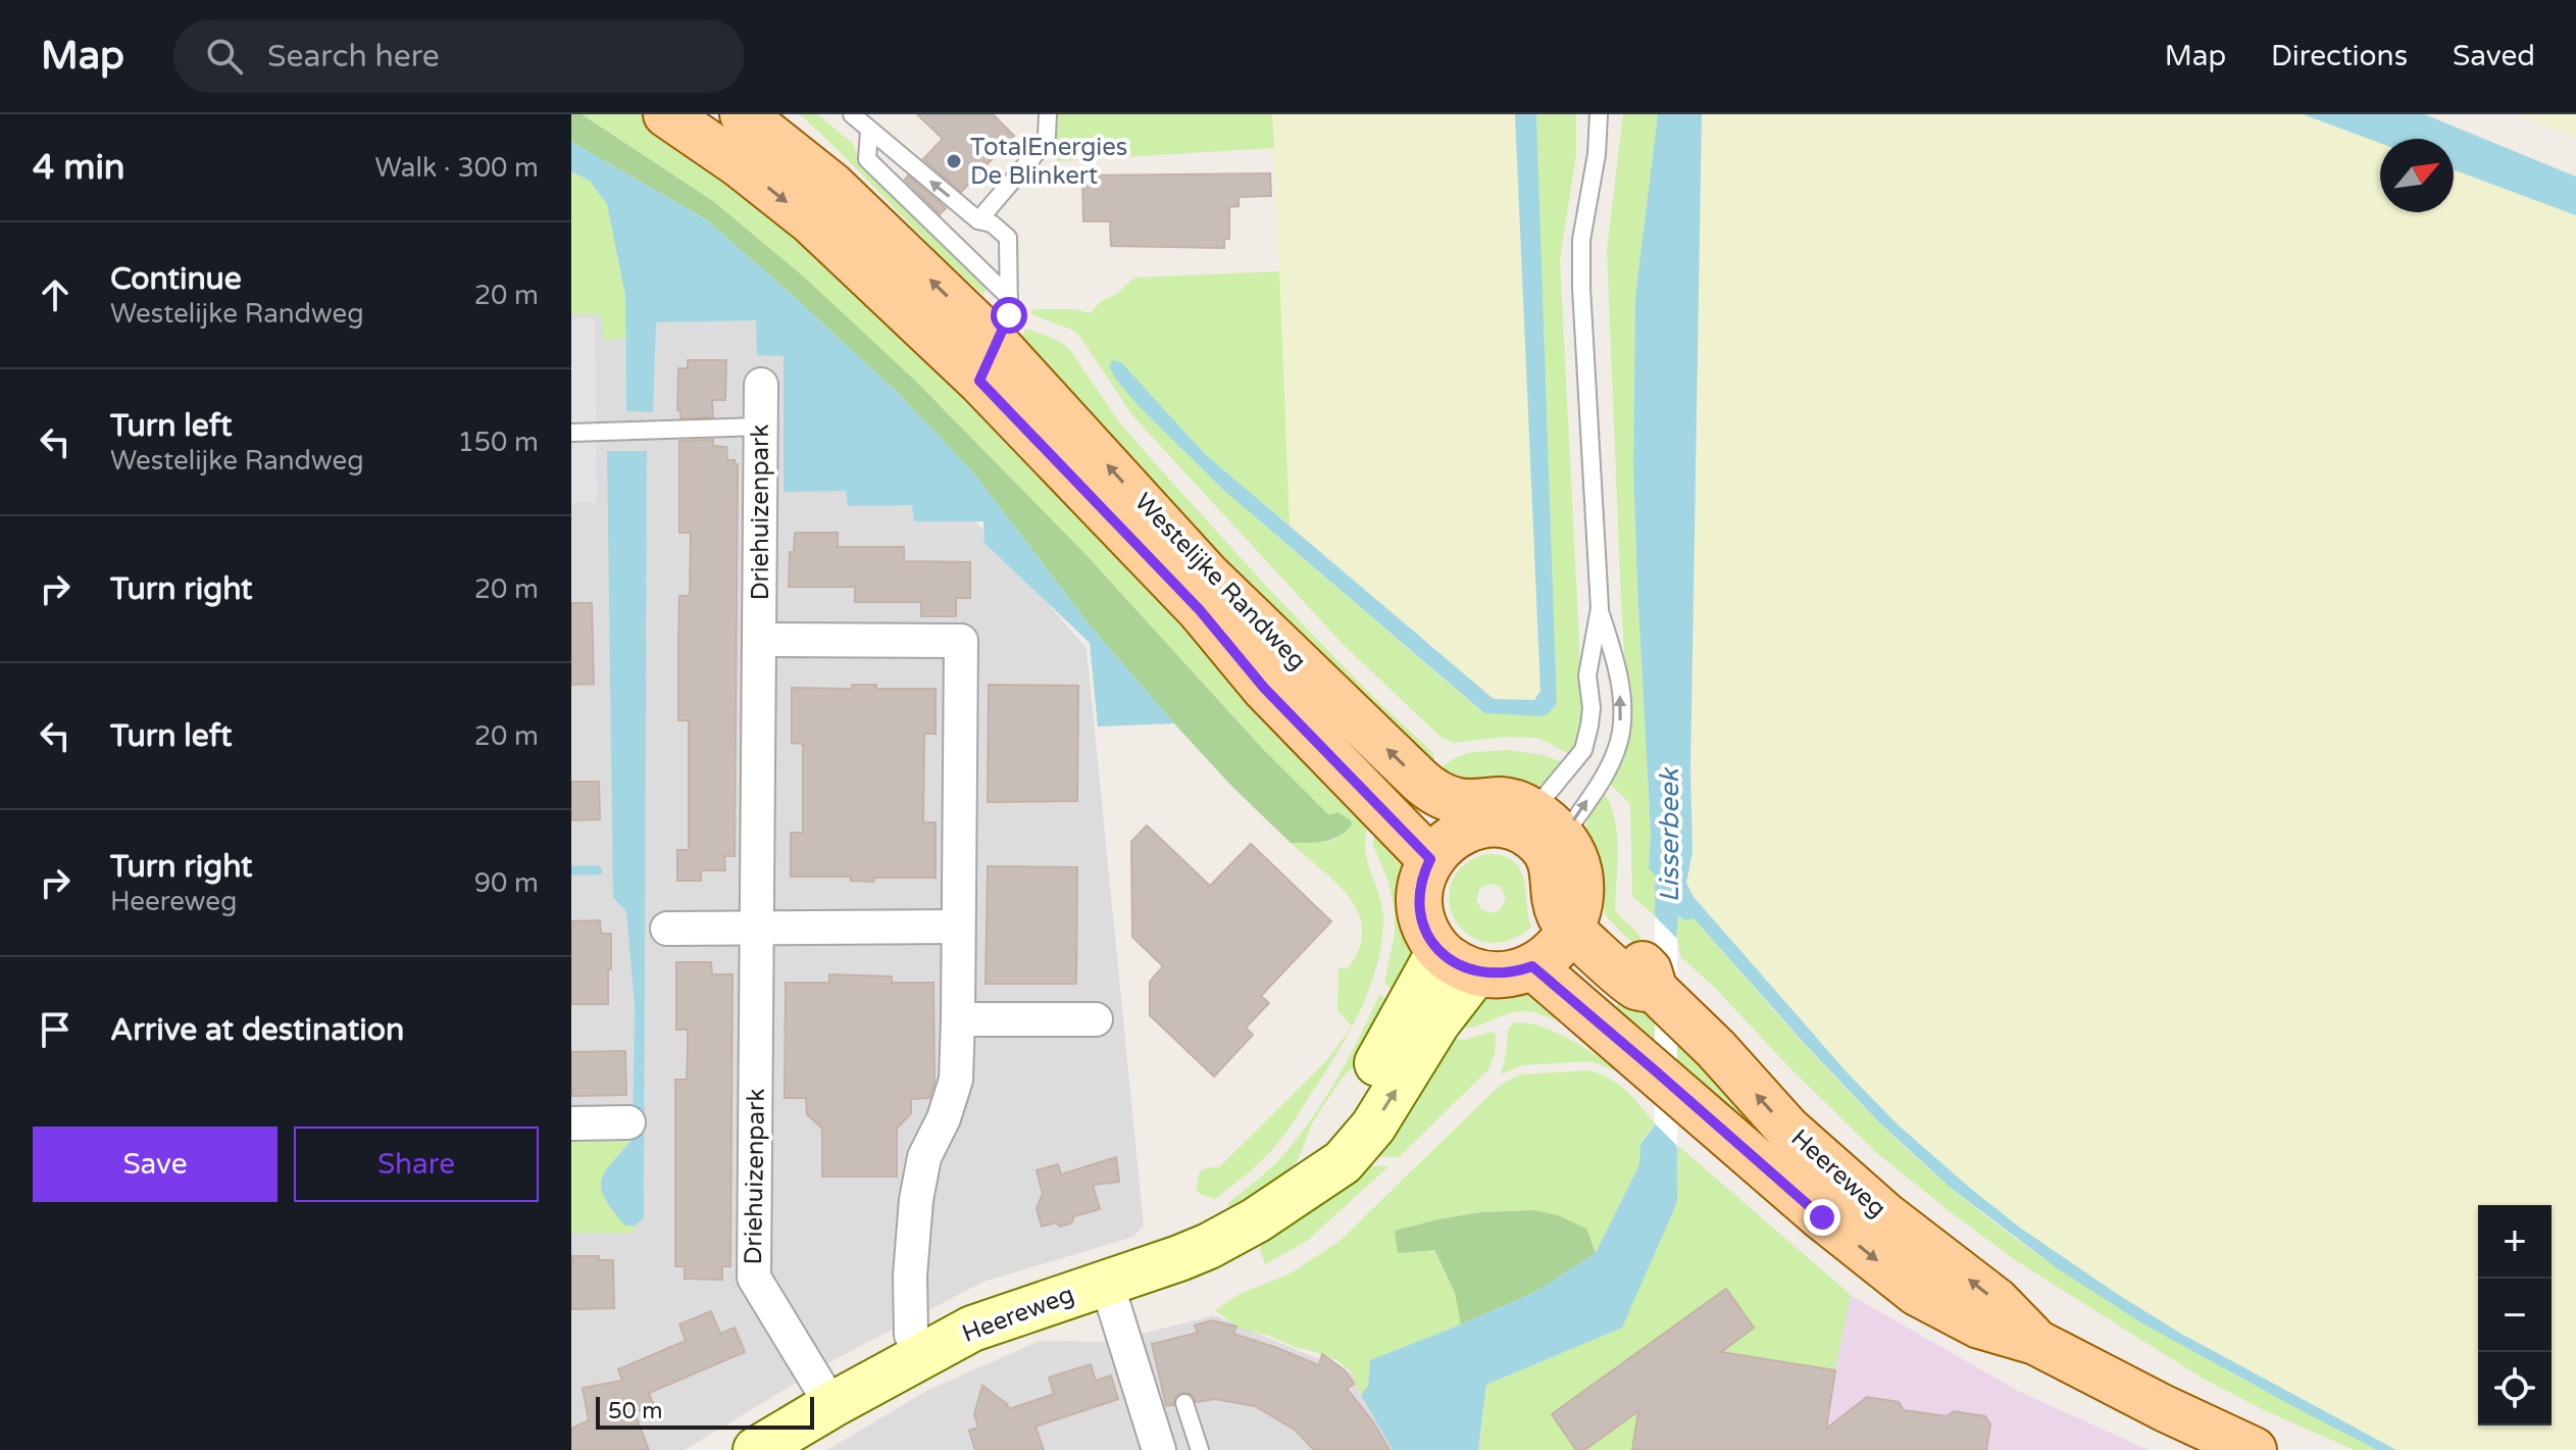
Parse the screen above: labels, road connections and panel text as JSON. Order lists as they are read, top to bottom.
{
  "streets": {
    "main road": ["Westelijke Randweg", "Heereweg"],
    "street": ["Driehuizenpark"]
  },
  "crossings": [
    ["Driehuizenpark", "Heereweg"],
    ["Westelijke Randweg", "Heereweg"]
  ],
  "water": ["Lisserbeek"],
  "places": ["TotalEnergies De Blinkert"],
  "scale_bar": "50 m",
  "north": "top right",
  "page": {
    "header": "Map",
    "search": "Search here",
    "nav": ["Map", "Directions", "Saved"],
    "heading": ["4 min", "Walk · 300 m"],
    "list": [
      ["Continue", "Westelijke Randweg", "20 m"],
      ["Turn left", "Westelijke Randweg", "150 m"],
      ["Turn right", "20 m"],
      ["Turn left", "20 m"],
      ["Turn right", "Heereweg", "90 m"],
      "Arrive at destination"
    ],
    "buttons": ["Save", "Share"],
    "map_buttons": ["+", "−"],
    "scale": "50 m"
  }
}
